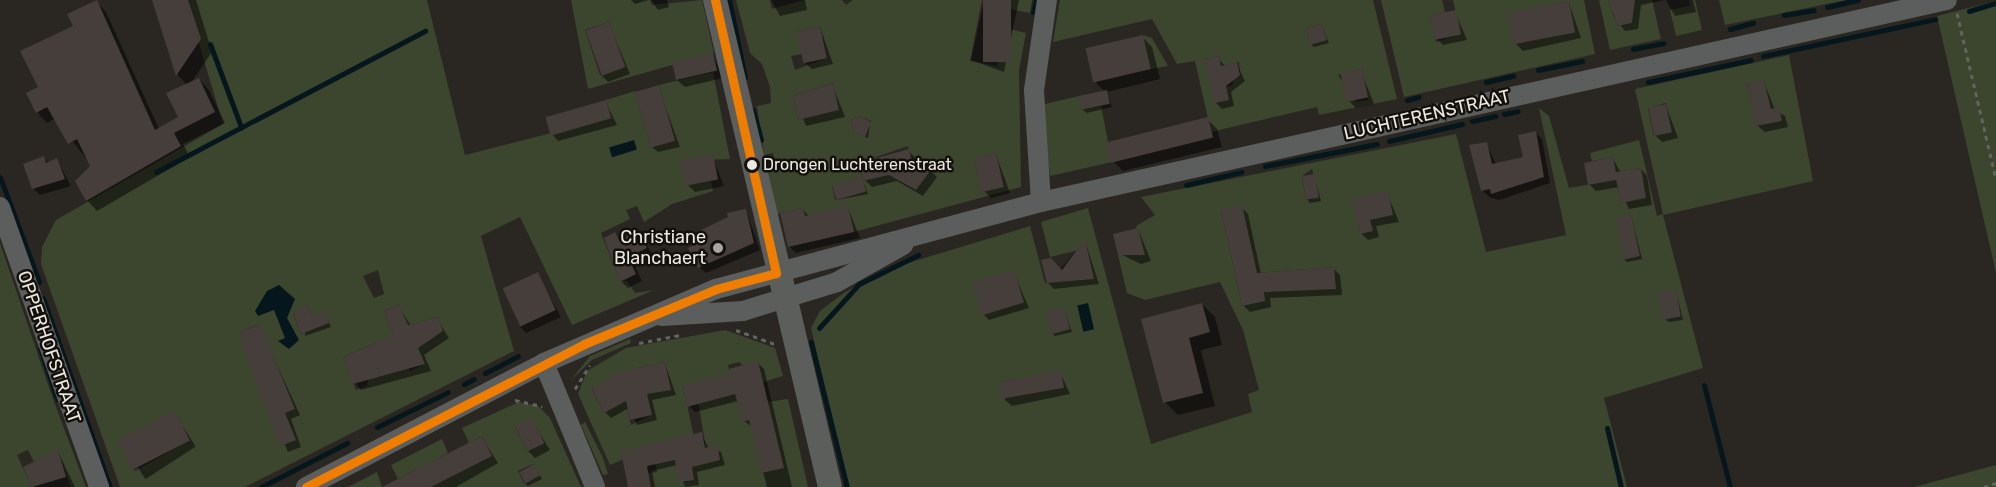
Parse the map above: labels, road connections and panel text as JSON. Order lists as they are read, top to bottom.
{
  "streets": {
    "street": ["LUCHTERENSTRAAT", "OPPERHOFSTRAAT"]
  },
  "places": ["Drongen Luchterenstraat", "Christiane Blanchaert"]
}
